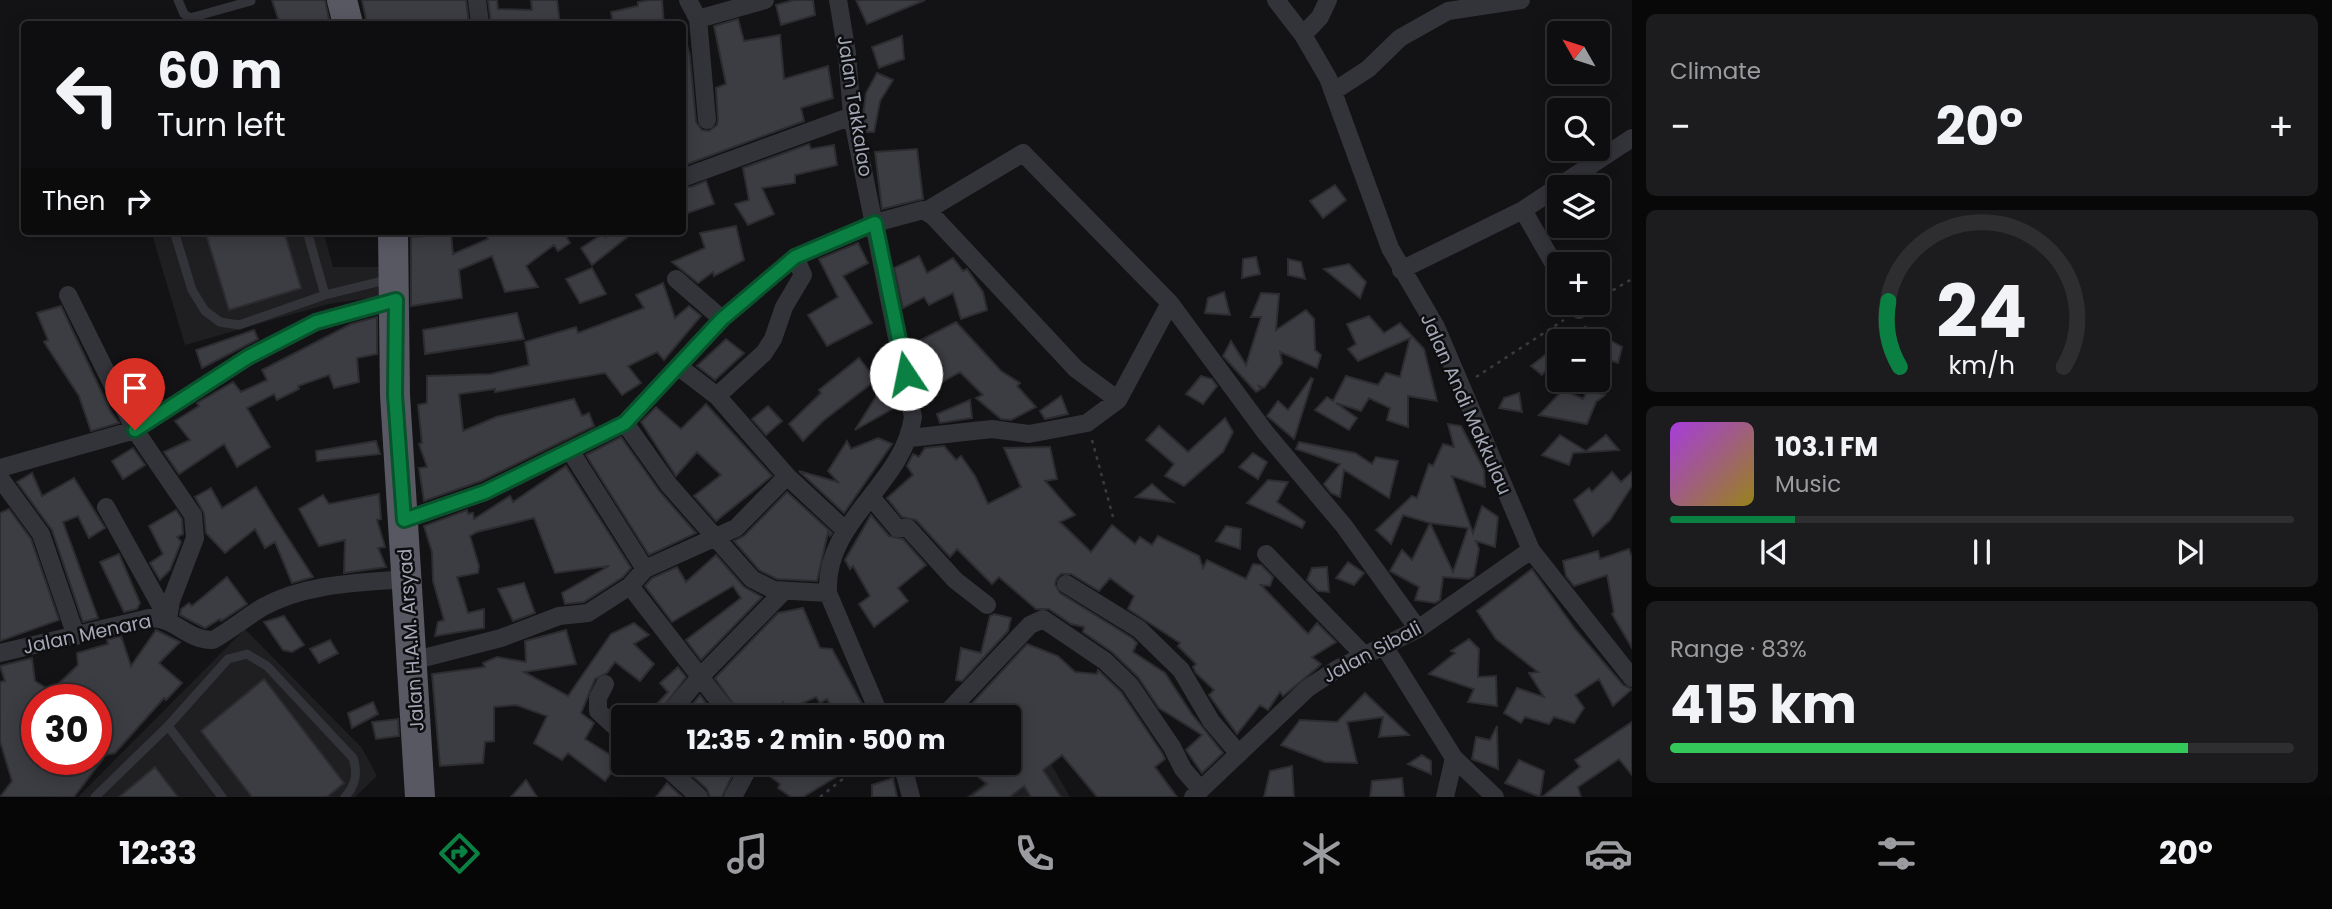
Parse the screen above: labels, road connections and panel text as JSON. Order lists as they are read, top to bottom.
{
  "streets": {
    "highway": ["Jalan H.A.M. Arsyad"],
    "street": [
      "Jalan Takkalao",
      "Jalan Andi Makkulau",
      "Jalan Menara",
      "Jalan Sibali"
    ]
  },
  "crossings": [
    ["Jalan Andi Makkulau", "Jalan Sibali"],
    ["Jalan Menara", "Jalan H.A.M. Arsyad"]
  ],
  "north": "top left",
  "page": {
    "tile": [
      "Climate",
      ["Range · 83%", "415 km"]
    ],
    "map_buttons": ["+", "−"],
    "turn": ["60 m", "Turn left"],
    "heat": ["−", "20°", "+"],
    "then": "Then",
    "song": ["103.1 FM", "Music"],
    "limit": "30",
    "trip": "12:35 · 2 min · 500 m",
    "tabs": ["12:33", "20°"],
    "gauge": ["24", "km/h"]
  }
}
